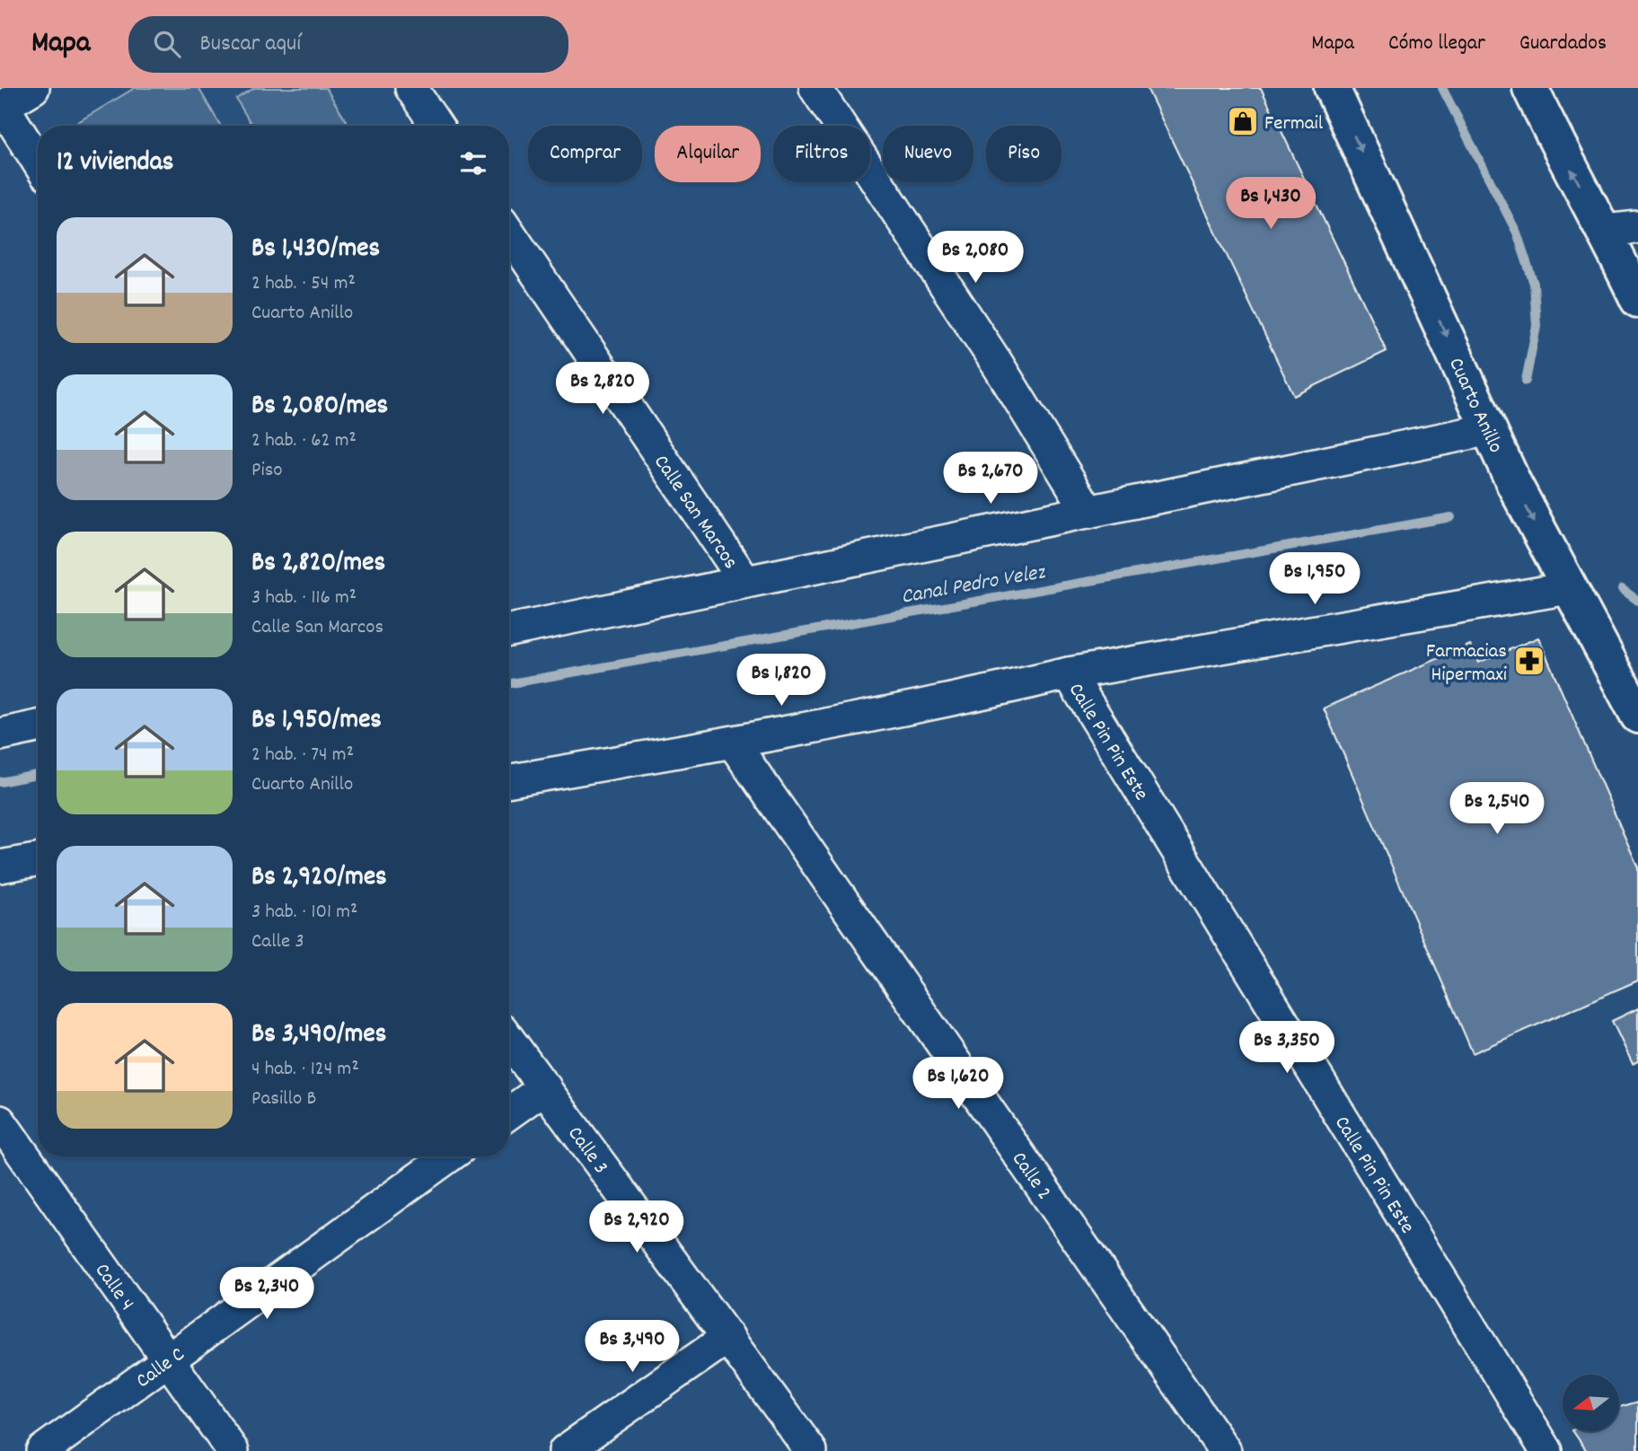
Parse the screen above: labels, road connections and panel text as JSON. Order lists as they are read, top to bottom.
{
  "streets": {
    "highway": ["Cuarto Anillo"],
    "street": [
      "Calle San Marcos",
      "Calle Pin Pin Este",
      "Calle 3",
      "Calle 2",
      "Calle 4",
      "Calle C"
    ]
  },
  "crossings": [
    ["Calle 4", "Calle C"]
  ],
  "water": ["Canal Pedro Velez"],
  "places": {
    "shop": ["Fermail"],
    "pharmacy": ["Farmacias Hipermaxi"]
  },
  "north": "left",
  "page": {
    "header": "Mapa",
    "search": "Buscar aquí",
    "nav": ["Mapa", "Cómo llegar", "Guardados"],
    "chip": [
      "Comprar",
      "Alquilar",
      "Filtros",
      "Nuevo",
      "Piso"
    ],
    "heading": "12 viviendas",
    "price": [
      "Bs 1,430",
      "Bs 2,080",
      "Bs 2,820",
      "Bs 2,670",
      "Bs 1,950",
      "Bs 1,820",
      "Bs 2,540",
      "Bs 3,350",
      "Bs 1,620",
      "Bs 2,920",
      "Bs 2,340",
      "Bs 3,490"
    ],
    "list": [
      {
        "name": "Bs 1,430/mes",
        "note": "2 hab. · 54 m² · Cuarto Anillo"
      },
      {
        "name": "Bs 2,080/mes",
        "note": "2 hab. · 62 m² · Piso"
      },
      {
        "name": "Bs 2,820/mes",
        "note": "3 hab. · 116 m² · Calle San Marcos"
      },
      {
        "name": "Bs 1,950/mes",
        "note": "2 hab. · 74 m² · Cuarto Anillo"
      },
      {
        "name": "Bs 2,920/mes",
        "note": "3 hab. · 101 m² · Calle 3"
      },
      {
        "name": "Bs 3,490/mes",
        "note": "4 hab. · 124 m² · Pasillo B"
      }
    ]
  }
}
